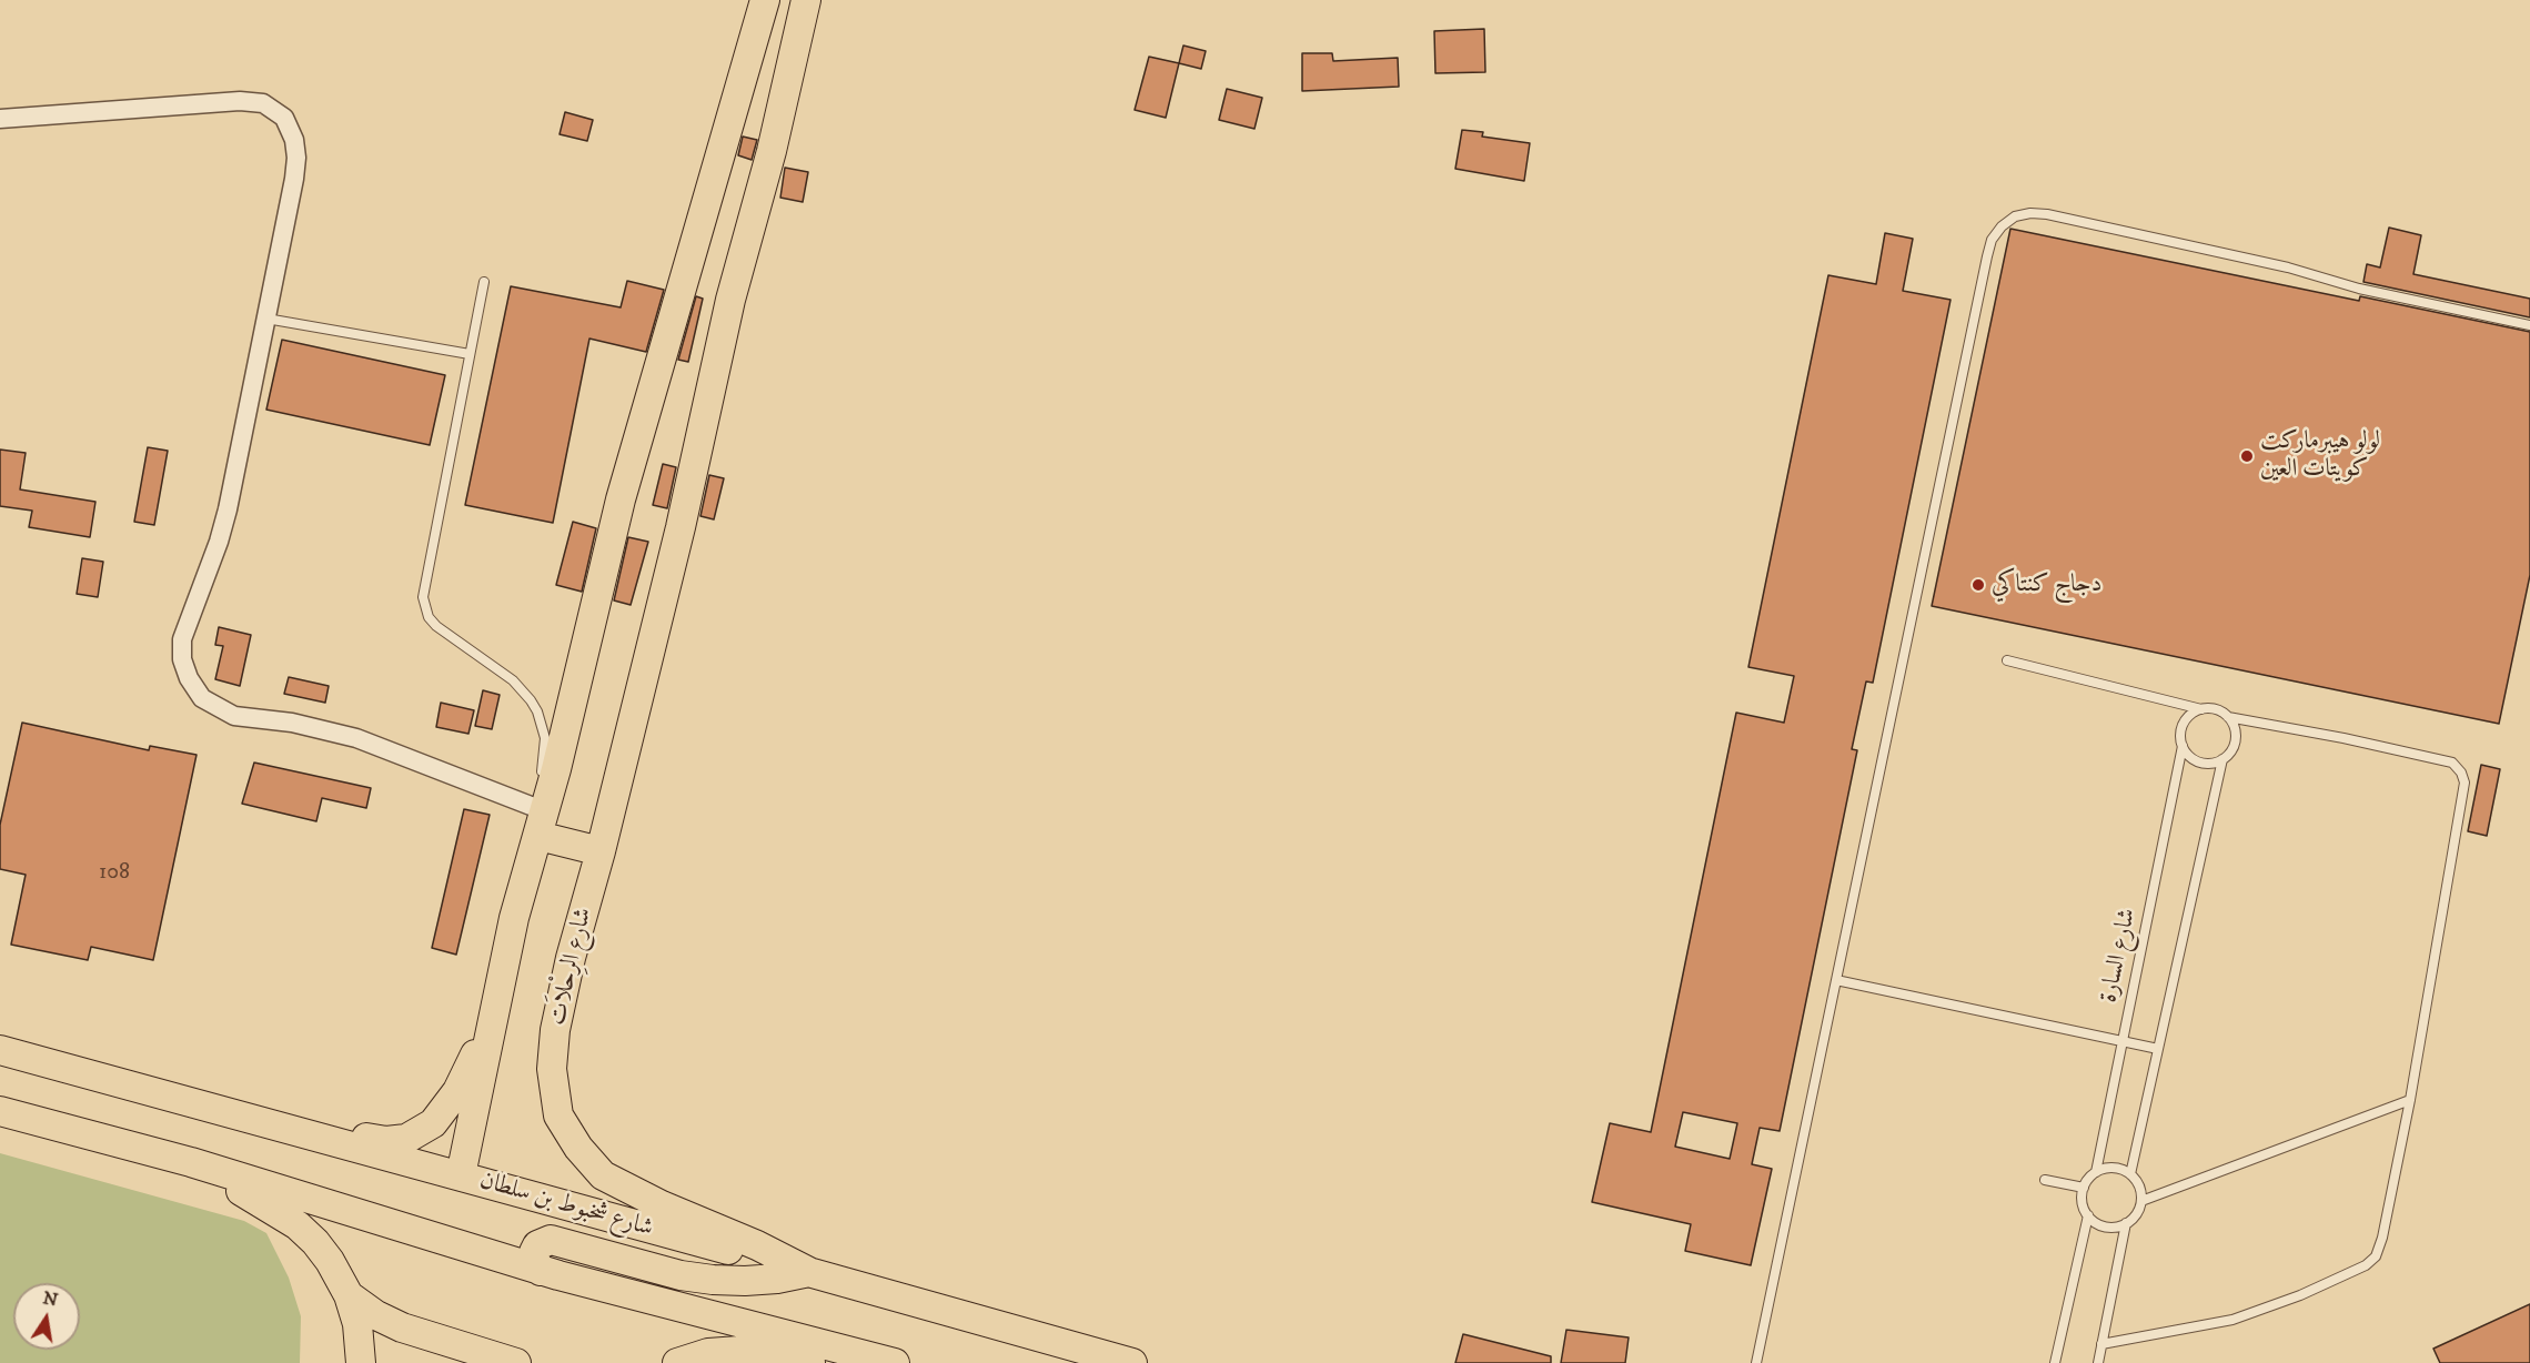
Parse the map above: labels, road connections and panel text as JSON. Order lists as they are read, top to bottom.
{
  "streets": {
    "main road": ["شارع الرِحْلاَت", "شارع شخبوط بن سلطان"],
    "lane": ["شارع السارة"]
  },
  "crossings": [
    ["شارع الرِحْلاَت", "شارع شخبوط بن سلطان"]
  ],
  "places": ["لولو هيبرماركت كويتات العين", "دجاج كنتاكي"],
  "house_numbers": ["108"],
  "north": "top"
}
